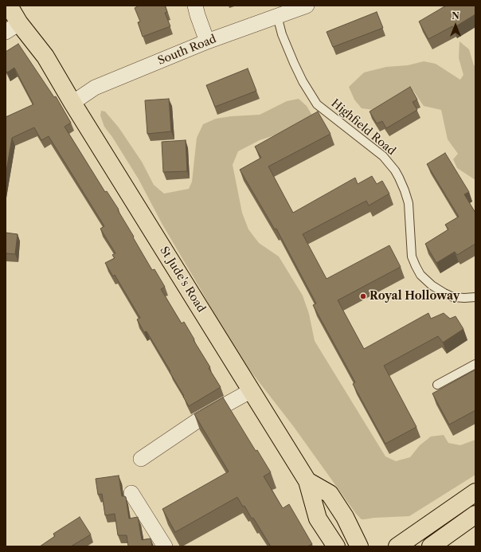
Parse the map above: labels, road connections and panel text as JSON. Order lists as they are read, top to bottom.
{
  "streets": {
    "main road": ["St Jude's Road"],
    "street": ["South Road"],
    "lane": ["Highfield Road"]
  },
  "crossings": [
    ["South Road", "Highfield Road"],
    ["South Road", "St Jude's Road"]
  ],
  "places": ["Royal Holloway"],
  "north": "top"
}
